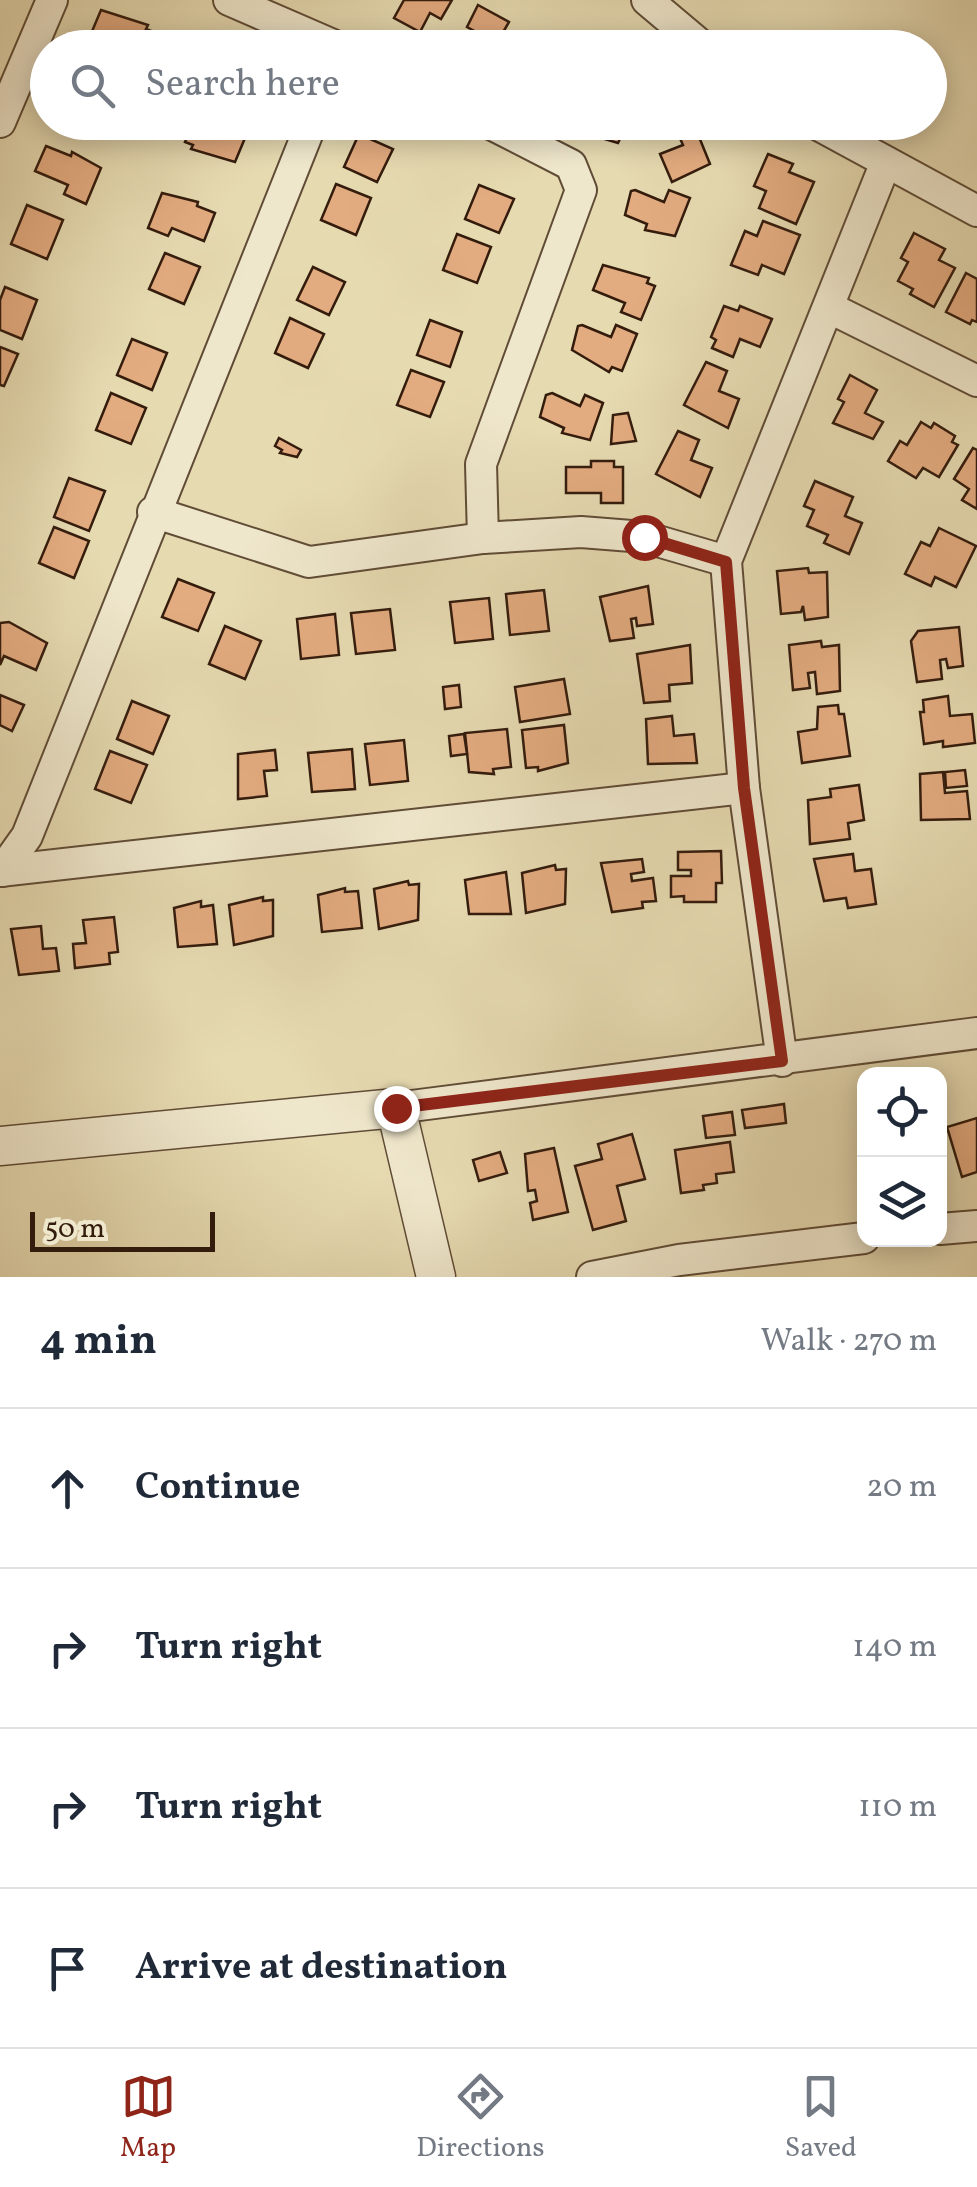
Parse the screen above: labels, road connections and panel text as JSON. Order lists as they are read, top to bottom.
{
  "scale_bar": "50 m",
  "page": {
    "search": "Search here",
    "scale": "50 m",
    "heading": ["4 min", "Walk · 270 m"],
    "list": [
      ["Continue", "20 m"],
      ["Turn right", "140 m"],
      ["Turn right", "110 m"],
      "Arrive at destination"
    ],
    "nav": ["Map", "Directions", "Saved"]
  }
}
